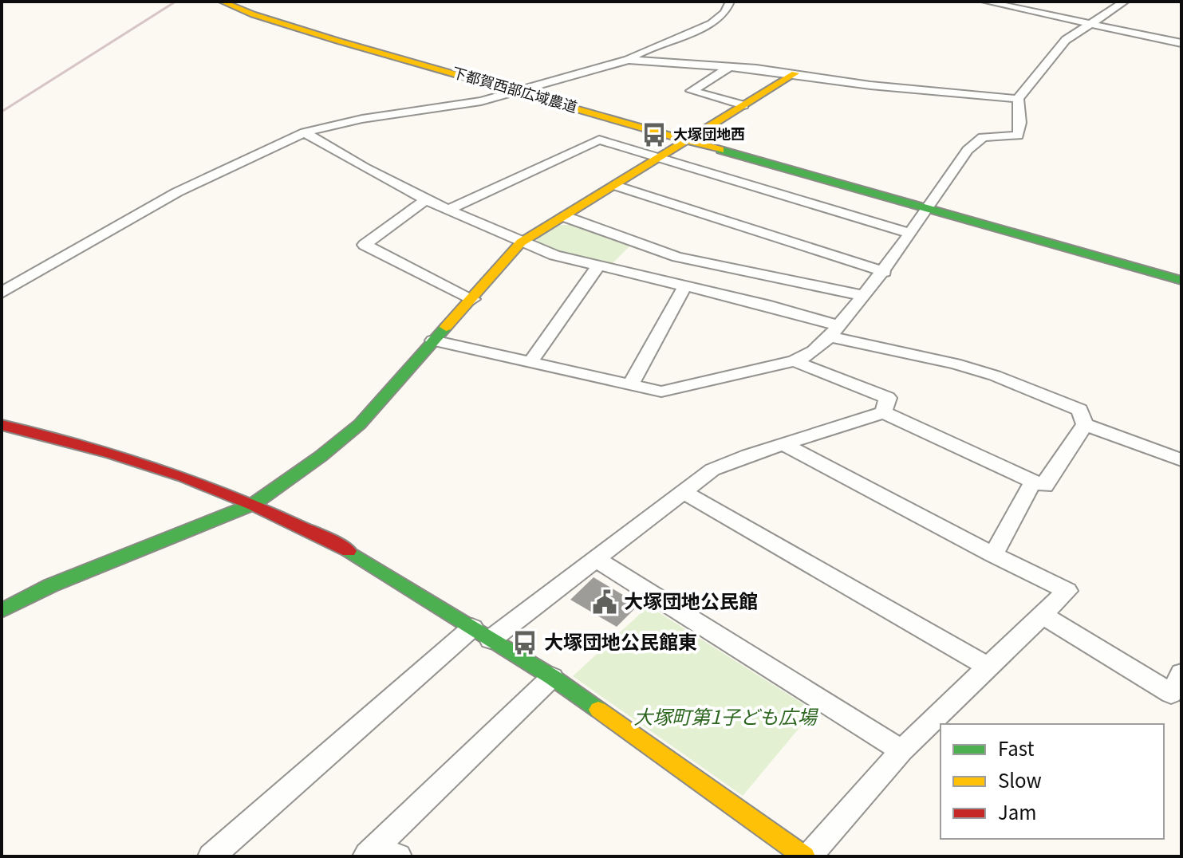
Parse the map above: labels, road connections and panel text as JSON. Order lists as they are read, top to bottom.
{
  "streets": {
    "street": ["下都賀西部広域農道"]
  },
  "parks": ["大塚町第1子ども広場"],
  "places": {
    "bus stop": ["大塚団地西", "大塚団地公民館東"],
    "public building": ["大塚団地公民館"]
  },
  "legend": ["Fast", "Slow", "Jam"]
}
